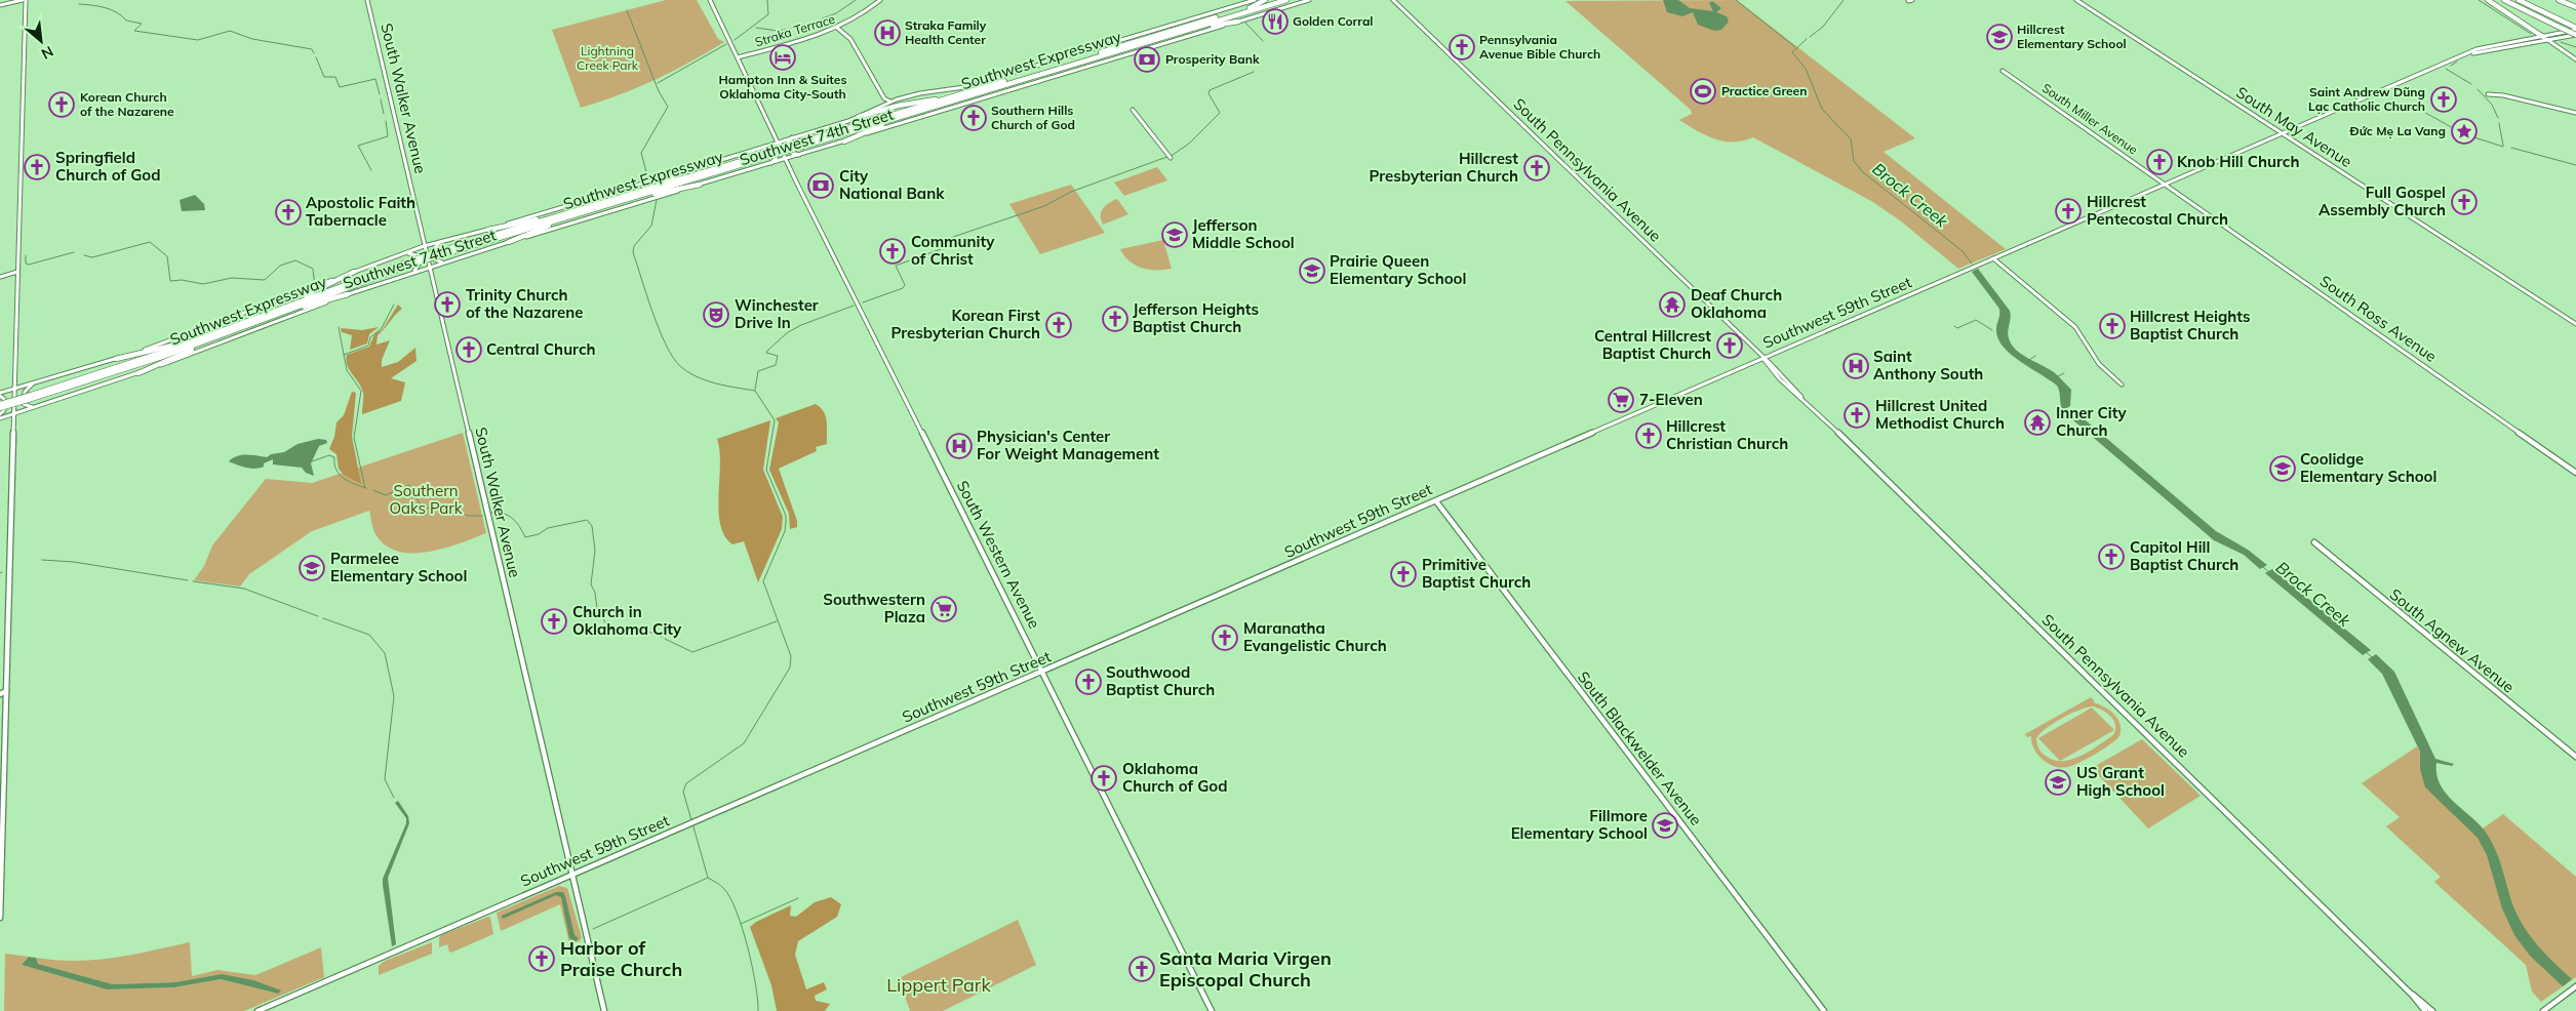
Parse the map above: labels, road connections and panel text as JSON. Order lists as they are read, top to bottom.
{
  "streets": {
    "highway": ["Southwest Expressway"],
    "main road": [
      "Straka Terrace",
      "South Walker Avenue",
      "South Miller Avenue",
      "South May Avenue",
      "Southwest 74th Street",
      "South Pennsylvania Avenue",
      "Southwest 59th Street",
      "South Ross Avenue",
      "South Western Avenue",
      "South Agnew Avenue",
      "South Blackwelder Avenue"
    ]
  },
  "crossings": [
    ["Straka Terrace", "South Western Avenue"],
    ["South Walker Avenue", "Southwest 74th Street"],
    ["South Walker Avenue", "Southwest 59th Street"],
    ["South Miller Avenue", "Southwest 59th Street"],
    ["South Miller Avenue", "South Ross Avenue"],
    ["South May Avenue", "Southwest 59th Street"],
    ["Southwest 74th Street", "South Western Avenue"],
    ["South Pennsylvania Avenue", "Southwest 59th Street"],
    ["Southwest 59th Street", "South Ross Avenue"],
    ["Southwest 59th Street", "South Western Avenue"],
    ["Southwest 59th Street", "South Blackwelder Avenue"]
  ],
  "water": ["Brock Creek"],
  "parks": ["Lightning Creek Park", "Southern Oaks Park", "Lippert Park"],
  "places": {
    "restaurant": ["Golden Corral"],
    "hospital": ["Straka Family Health Center", "Saint Anthony South", "Physician's Center For Weight Management"],
    "school or university": [
      "Hillcrest Elementary School",
      "Jefferson Middle School",
      "Prairie Queen Elementary School",
      "Coolidge Elementary School",
      "Parmelee Elementary School",
      "US Grant High School",
      "Fillmore Elementary School"
    ],
    "church": [
      "Pennsylvania Avenue Bible Church",
      "Saint Andrew Dũng Lạc Catholic Church",
      "Korean Church of the Nazarene",
      "Southern Hills Church of God",
      "Knob Hill Church",
      "Springfield Church of God",
      "Hillcrest Presbyterian Church",
      "Full Gospel Assembly Church",
      "Hillcrest Pentecostal Church",
      "Apostolic Faith Tabernacle",
      "Community of Christ",
      "Trinity Church of the Nazarene",
      "Jefferson Heights Baptist Church",
      "Korean First Presbyterian Church",
      "Hillcrest Heights Baptist Church",
      "Central Hillcrest Baptist Church",
      "Central Church",
      "Hillcrest United Methodist Church",
      "Hillcrest Christian Church",
      "Capitol Hill Baptist Church",
      "Primitive Baptist Church",
      "Church in Oklahoma City",
      "Maranatha Evangelistic Church",
      "Southwood Baptist Church",
      "Oklahoma Church of God",
      "Harbor of Praise Church",
      "Santa Maria Virgen Episcopal Church"
    ],
    "hotel": ["Hampton Inn & Suites Oklahoma City-South"],
    "bank": ["Prosperity Bank", "City National Bank"],
    "sports": ["Practice Green"],
    "place": ["Đức Mẹ La Vang"],
    "temple": ["Deaf Church Oklahoma", "Inner City Church"],
    "theatre": ["Winchester Drive In"],
    "supermarket": ["7-Eleven", "Southwestern Plaza"]
  },
  "north": "bottom right"
}
